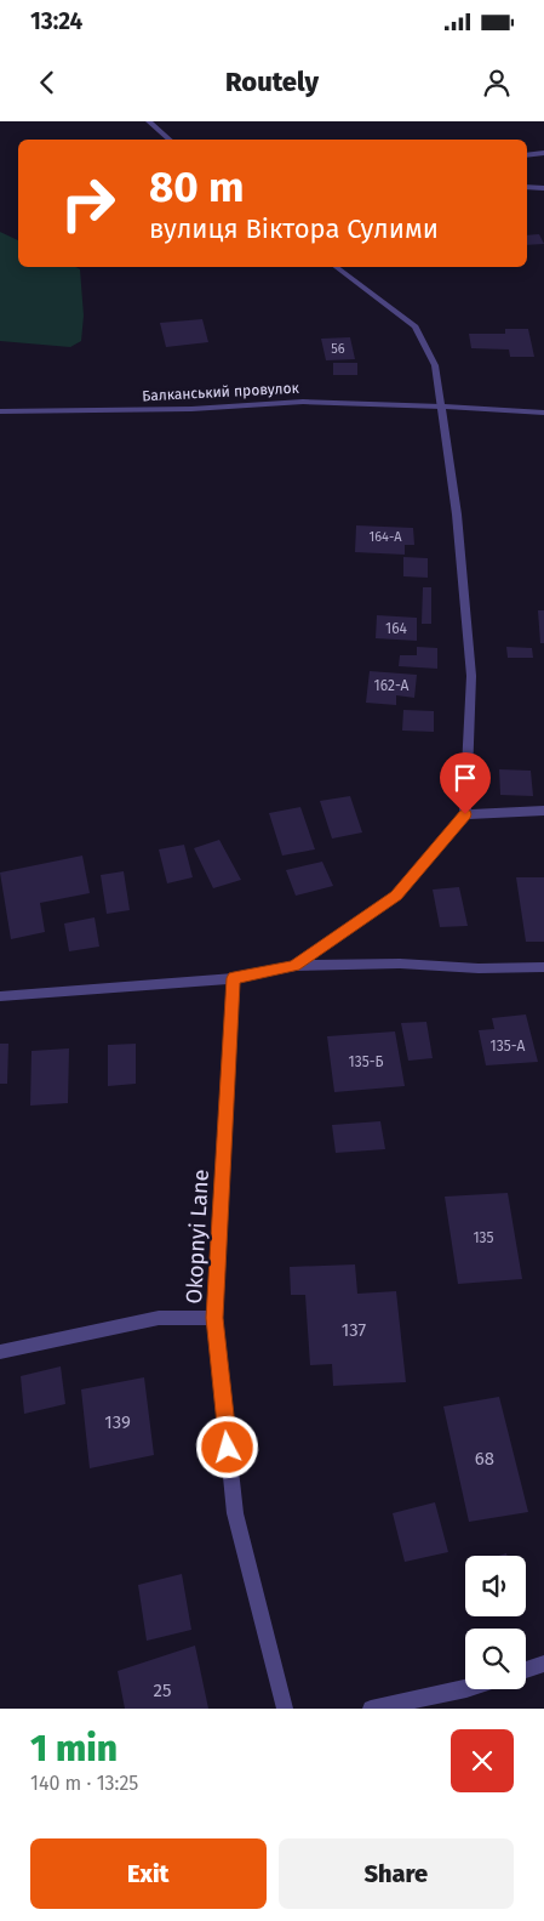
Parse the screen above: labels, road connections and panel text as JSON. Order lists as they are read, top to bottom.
{
  "streets": {
    "street": ["Балканський провулок", "Okopnyi Lane"]
  },
  "house_numbers": [
    "56",
    "164-А",
    "164",
    "162-А",
    "135-А",
    "135-Б",
    "135",
    "137",
    "139",
    "68",
    "25"
  ],
  "page": {
    "status": "13:24",
    "header": "Routely",
    "turn": ["80 m", "вулиця Віктора Сулими"],
    "heading": ["1 min", "140 m · 13:25"],
    "buttons": ["Exit", "Share"]
  }
}
